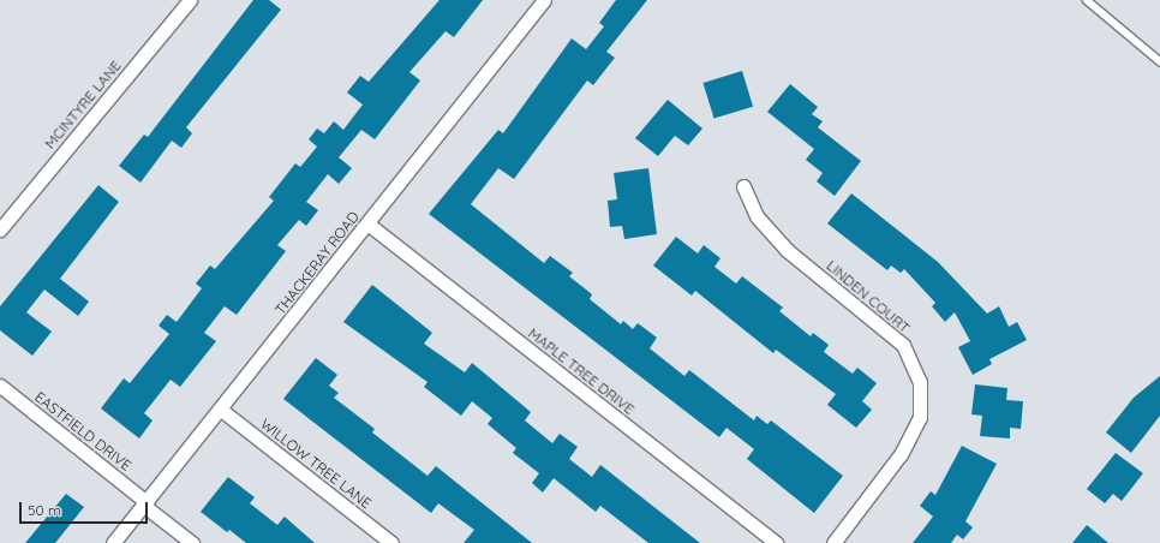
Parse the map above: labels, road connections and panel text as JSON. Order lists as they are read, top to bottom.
{
  "streets": {
    "street": [
      "MCINTYRE LANE",
      "THACKERAY ROAD",
      "LINDEN COURT",
      "MAPLE TREE DRIVE",
      "EASTFIELD DRIVE",
      "WILLOW TREE LANE"
    ]
  },
  "crossings": [
    ["THACKERAY ROAD", "MAPLE TREE DRIVE"],
    ["THACKERAY ROAD", "EASTFIELD DRIVE"],
    ["THACKERAY ROAD", "WILLOW TREE LANE"]
  ],
  "scale_bar": "50 m"
}
